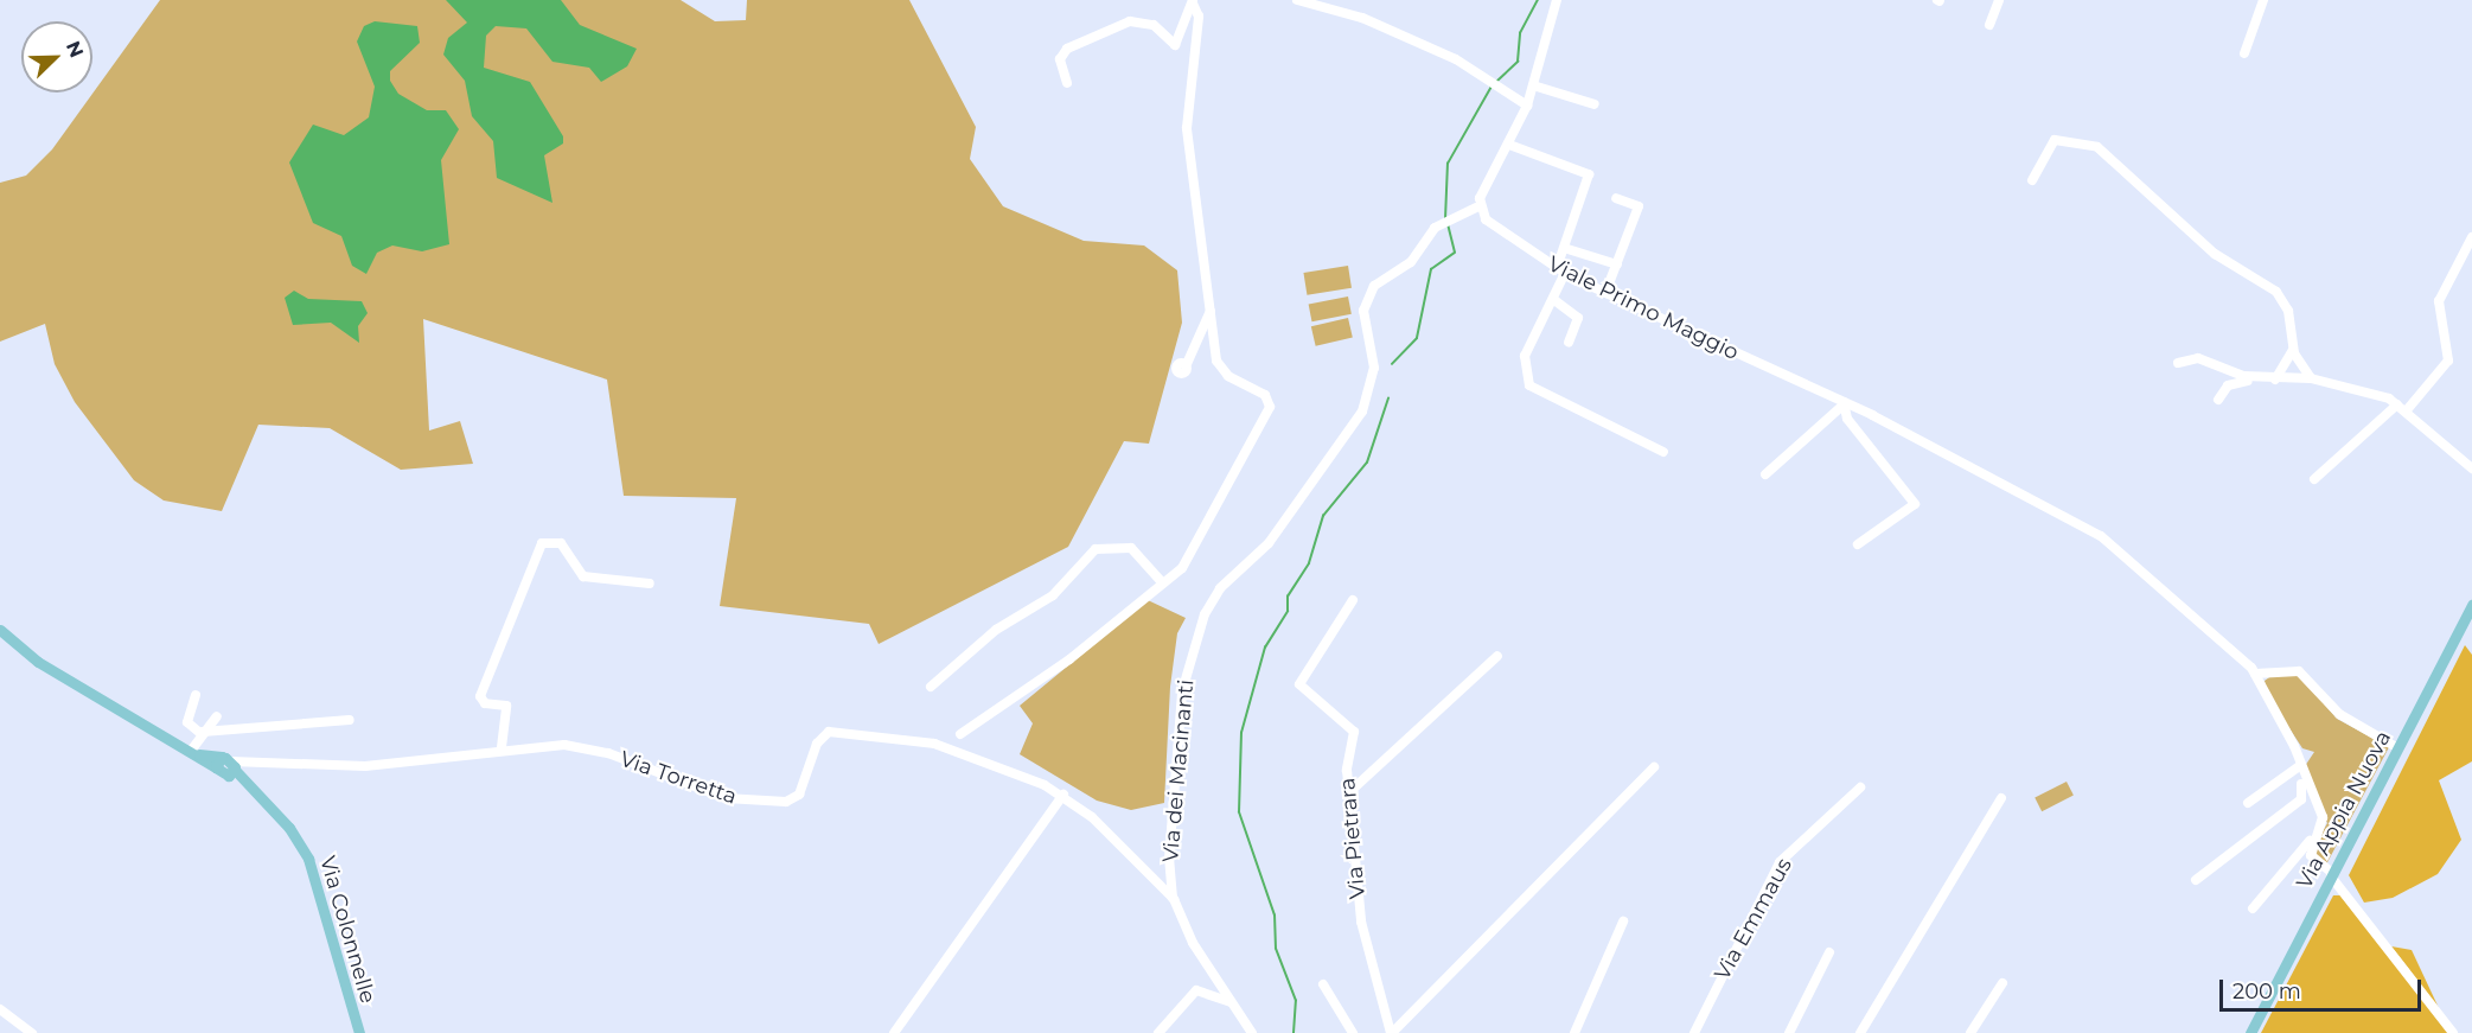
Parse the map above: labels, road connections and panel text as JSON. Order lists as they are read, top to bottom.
{
  "streets": {
    "main road": ["Via Appia Nuova", "Via Colonnelle"],
    "street": [
      "Viale Primo Maggio",
      "Via dei Macinanti",
      "Via Torretta",
      "Via Pietrara",
      "Via Emmaus"
    ]
  },
  "crossings": [
    ["Viale Primo Maggio", "Via dei Macinanti"],
    ["Via dei Macinanti", "Via Torretta"],
    ["Via Torretta", "Via Colonnelle"]
  ],
  "scale_bar": "200 m",
  "north": "top right"
}
